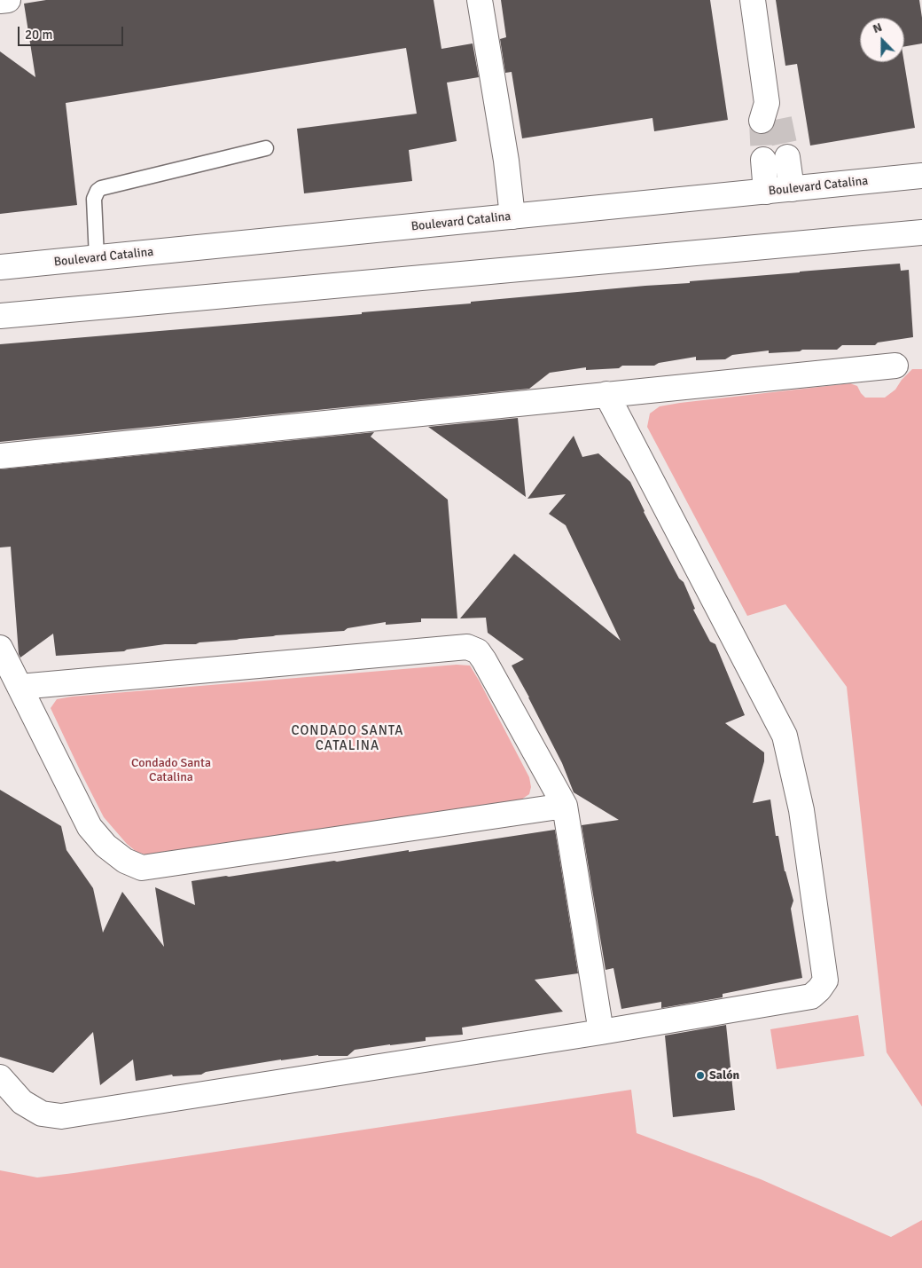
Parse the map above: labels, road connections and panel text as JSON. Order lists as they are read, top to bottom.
{
  "streets": {
    "street": ["Boulevard Catalina"]
  },
  "districts": ["CONDADO SANTA CATALINA"],
  "parks": ["Condado Santa Catalina"],
  "places": ["Salón"],
  "scale_bar": "20 m",
  "north": "top"
}
